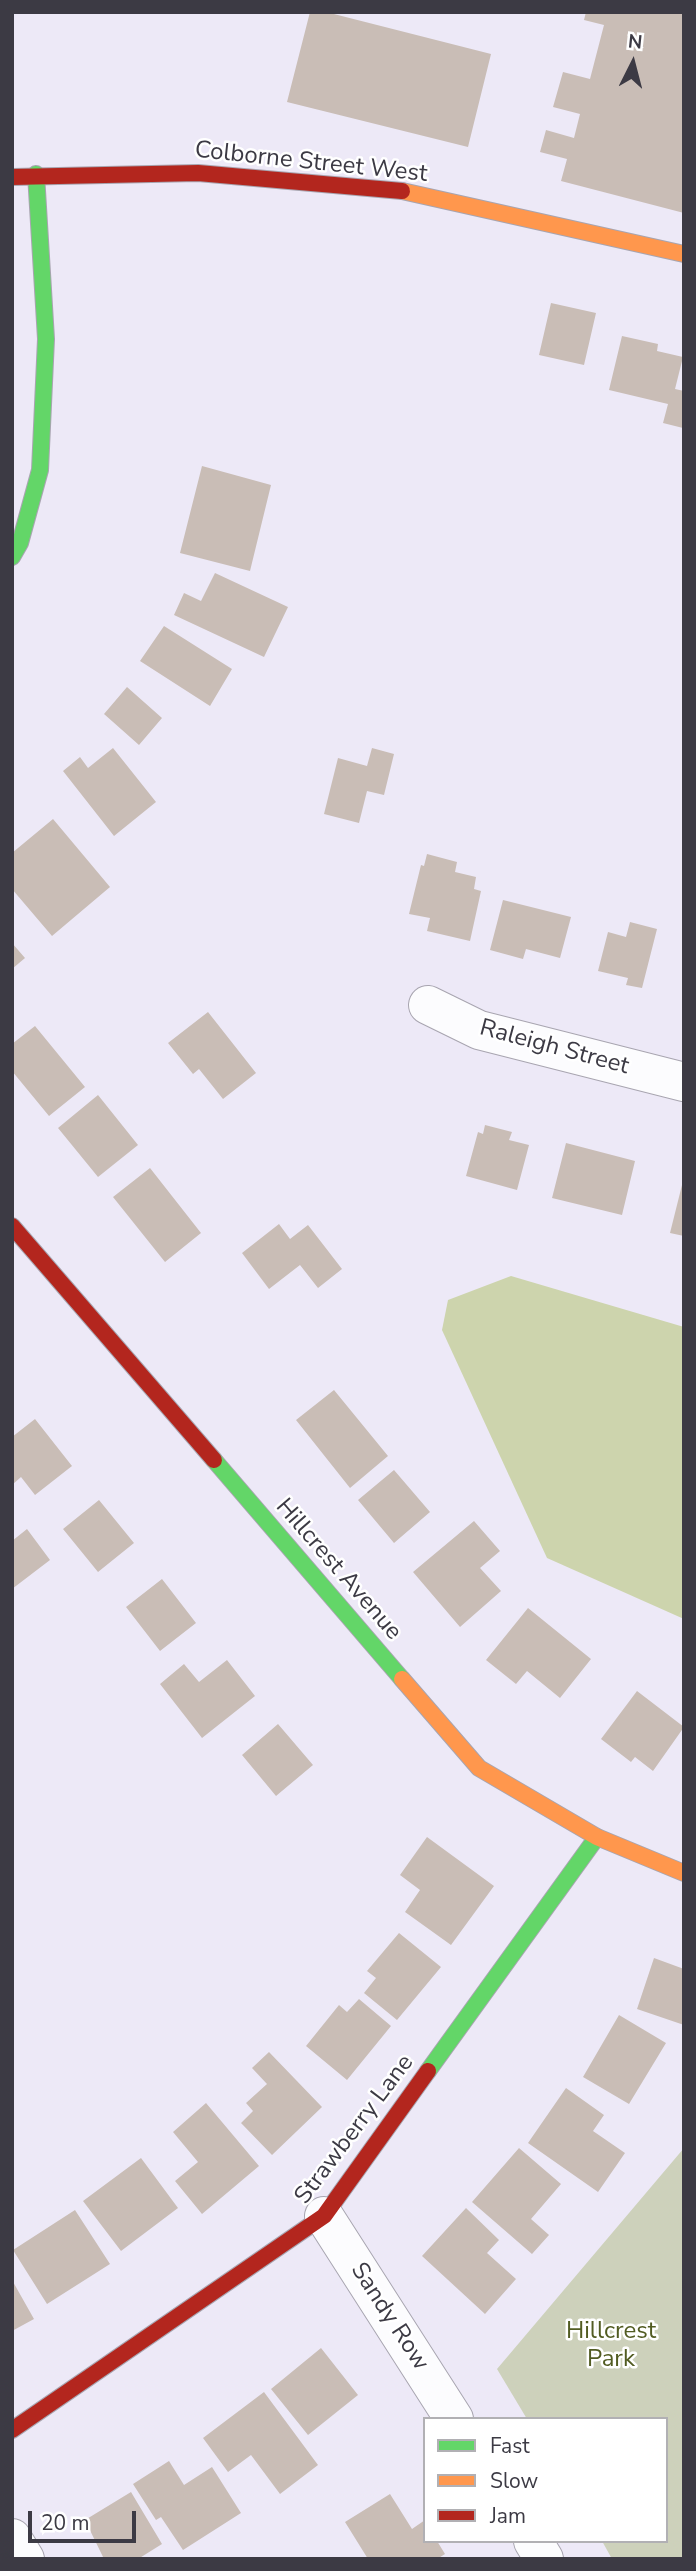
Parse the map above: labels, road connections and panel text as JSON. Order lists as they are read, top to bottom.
{
  "streets": {
    "street": [
      "Colborne Street West",
      "Raleigh Street",
      "Hillcrest Avenue",
      "Strawberry Lane",
      "Sandy Row"
    ]
  },
  "crossings": [
    ["Hillcrest Avenue", "Strawberry Lane"],
    ["Strawberry Lane", "Sandy Row"]
  ],
  "parks": ["Hillcrest Park"],
  "legend": ["Fast", "Slow", "Jam"],
  "scale_bar": "20 m",
  "north": "top"
}
